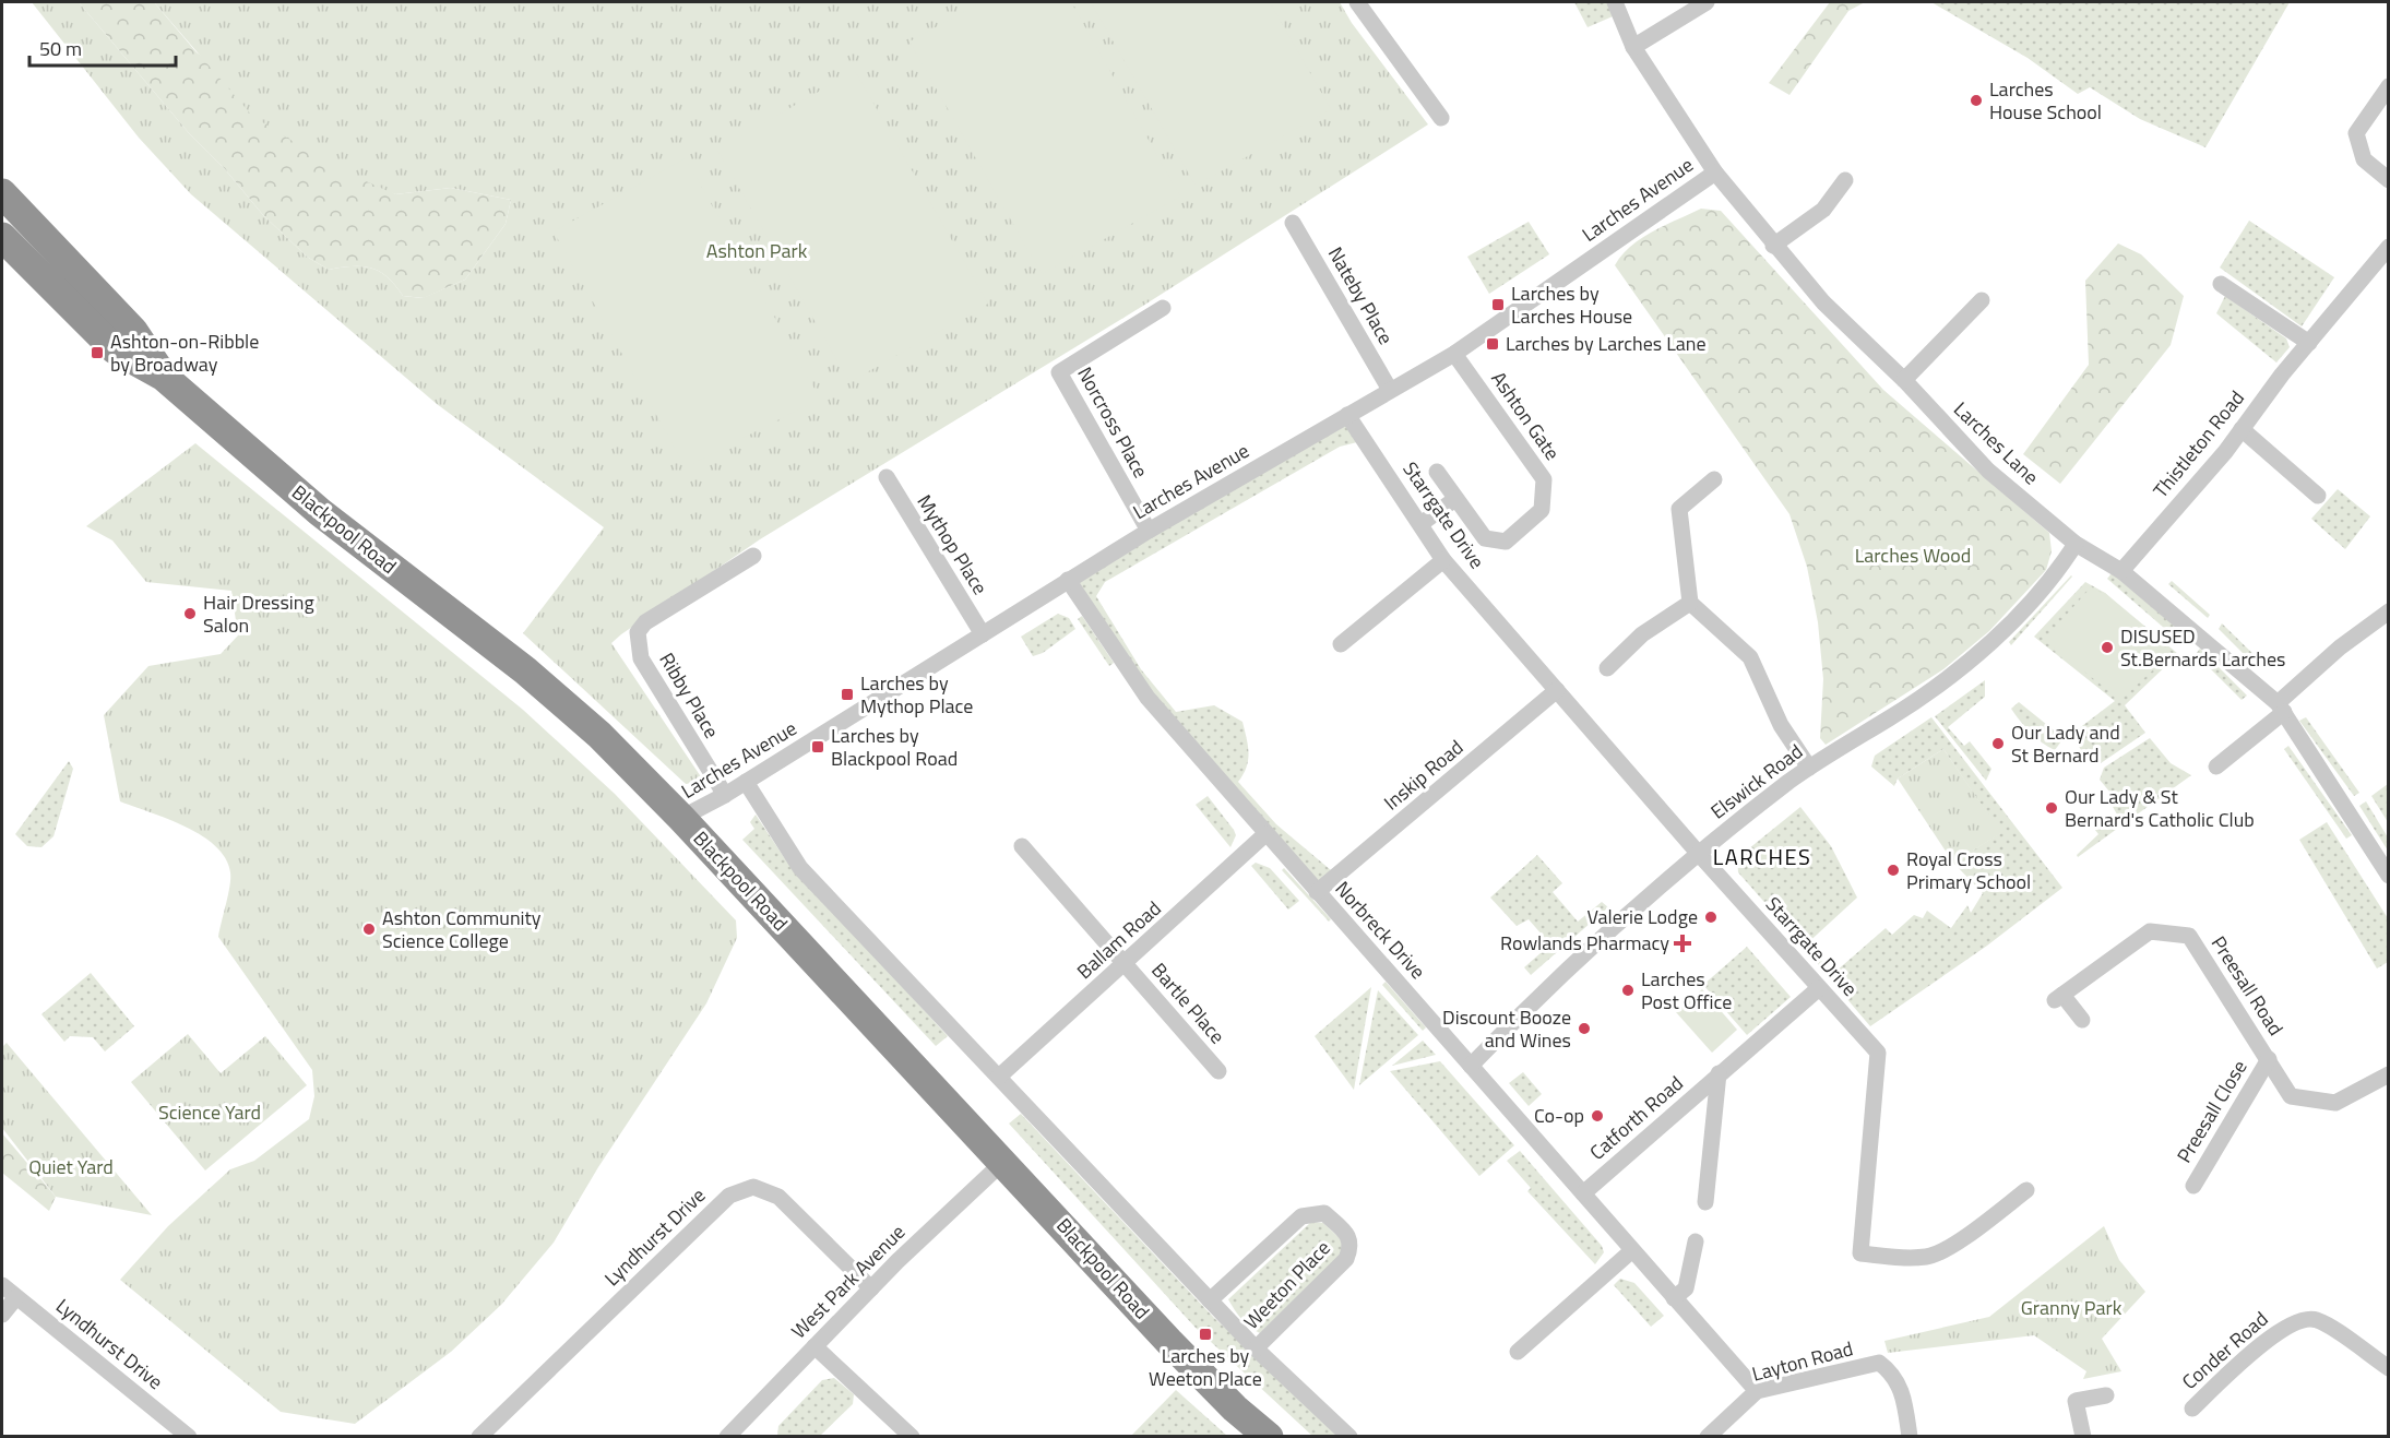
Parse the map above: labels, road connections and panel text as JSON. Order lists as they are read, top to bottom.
{
  "streets": {
    "highway": ["Blackpool Road"],
    "street": [
      "Larches Avenue",
      "Nateby Place",
      "Ashton Gate",
      "Norcross Place",
      "Larches Lane",
      "Thistleton Road",
      "Starrgate Drive",
      "Mythop Place",
      "Ribby Place",
      "Inskip Road",
      "Elswick Road",
      "Norbreck Drive",
      "Ballam Road",
      "Preesall Road",
      "Bartle Place",
      "Preesall Close",
      "Catforth Road",
      "Lyndhurst Drive",
      "West Park Avenue",
      "Weeton Place",
      "Conder Road",
      "Layton Road"
    ]
  },
  "crossings": [
    ["Larches Avenue", "Nateby Place"],
    ["Larches Avenue", "Ashton Gate"],
    ["Larches Avenue", "Norcross Place"],
    ["Larches Avenue", "Larches Lane"],
    ["Larches Avenue", "Starrgate Drive"],
    ["Larches Avenue", "Blackpool Road"],
    ["Larches Avenue", "Mythop Place"],
    ["Larches Avenue", "Ribby Place"],
    ["Larches Avenue", "Norbreck Drive"],
    ["Larches Lane", "Thistleton Road"],
    ["Larches Lane", "Elswick Road"],
    ["Starrgate Drive", "Inskip Road"],
    ["Starrgate Drive", "Elswick Road"],
    ["Starrgate Drive", "Catforth Road"],
    ["Blackpool Road", "West Park Avenue"],
    ["Inskip Road", "Norbreck Drive"],
    ["Elswick Road", "Norbreck Drive"],
    ["Norbreck Drive", "Ballam Road"],
    ["Norbreck Drive", "Catforth Road"],
    ["Norbreck Drive", "Layton Road"],
    ["Ballam Road", "Bartle Place"],
    ["Preesall Road", "Preesall Close"],
    ["Lyndhurst Drive", "West Park Avenue"]
  ],
  "districts": ["LARCHES"],
  "parks": [
    "Ashton Park",
    "Larches Wood",
    "Science Yard",
    "Quiet Yard",
    "Granny Park"
  ],
  "places": {
    "other": [
      "Larches House School",
      "Hair Dressing Salon",
      "DISUSED St.Bernards Larches",
      "Our Lady and St Bernard",
      "Our Lady & St Bernard's Catholic Club",
      "Royal Cross Primary School",
      "Valerie Lodge",
      "Ashton Community Science College",
      "Larches Post Office",
      "Discount Booze and Wines",
      "Co-op"
    ],
    "transit": [
      "Larches by Larches House",
      "Larches by Larches Lane",
      "Ashton-on-Ribble by Broadway",
      "Larches by Mythop Place",
      "Larches by Blackpool Road",
      "Larches by Weeton Place"
    ],
    "health": ["Rowlands Pharmacy"]
  },
  "scale_bar": "50 m"
}
